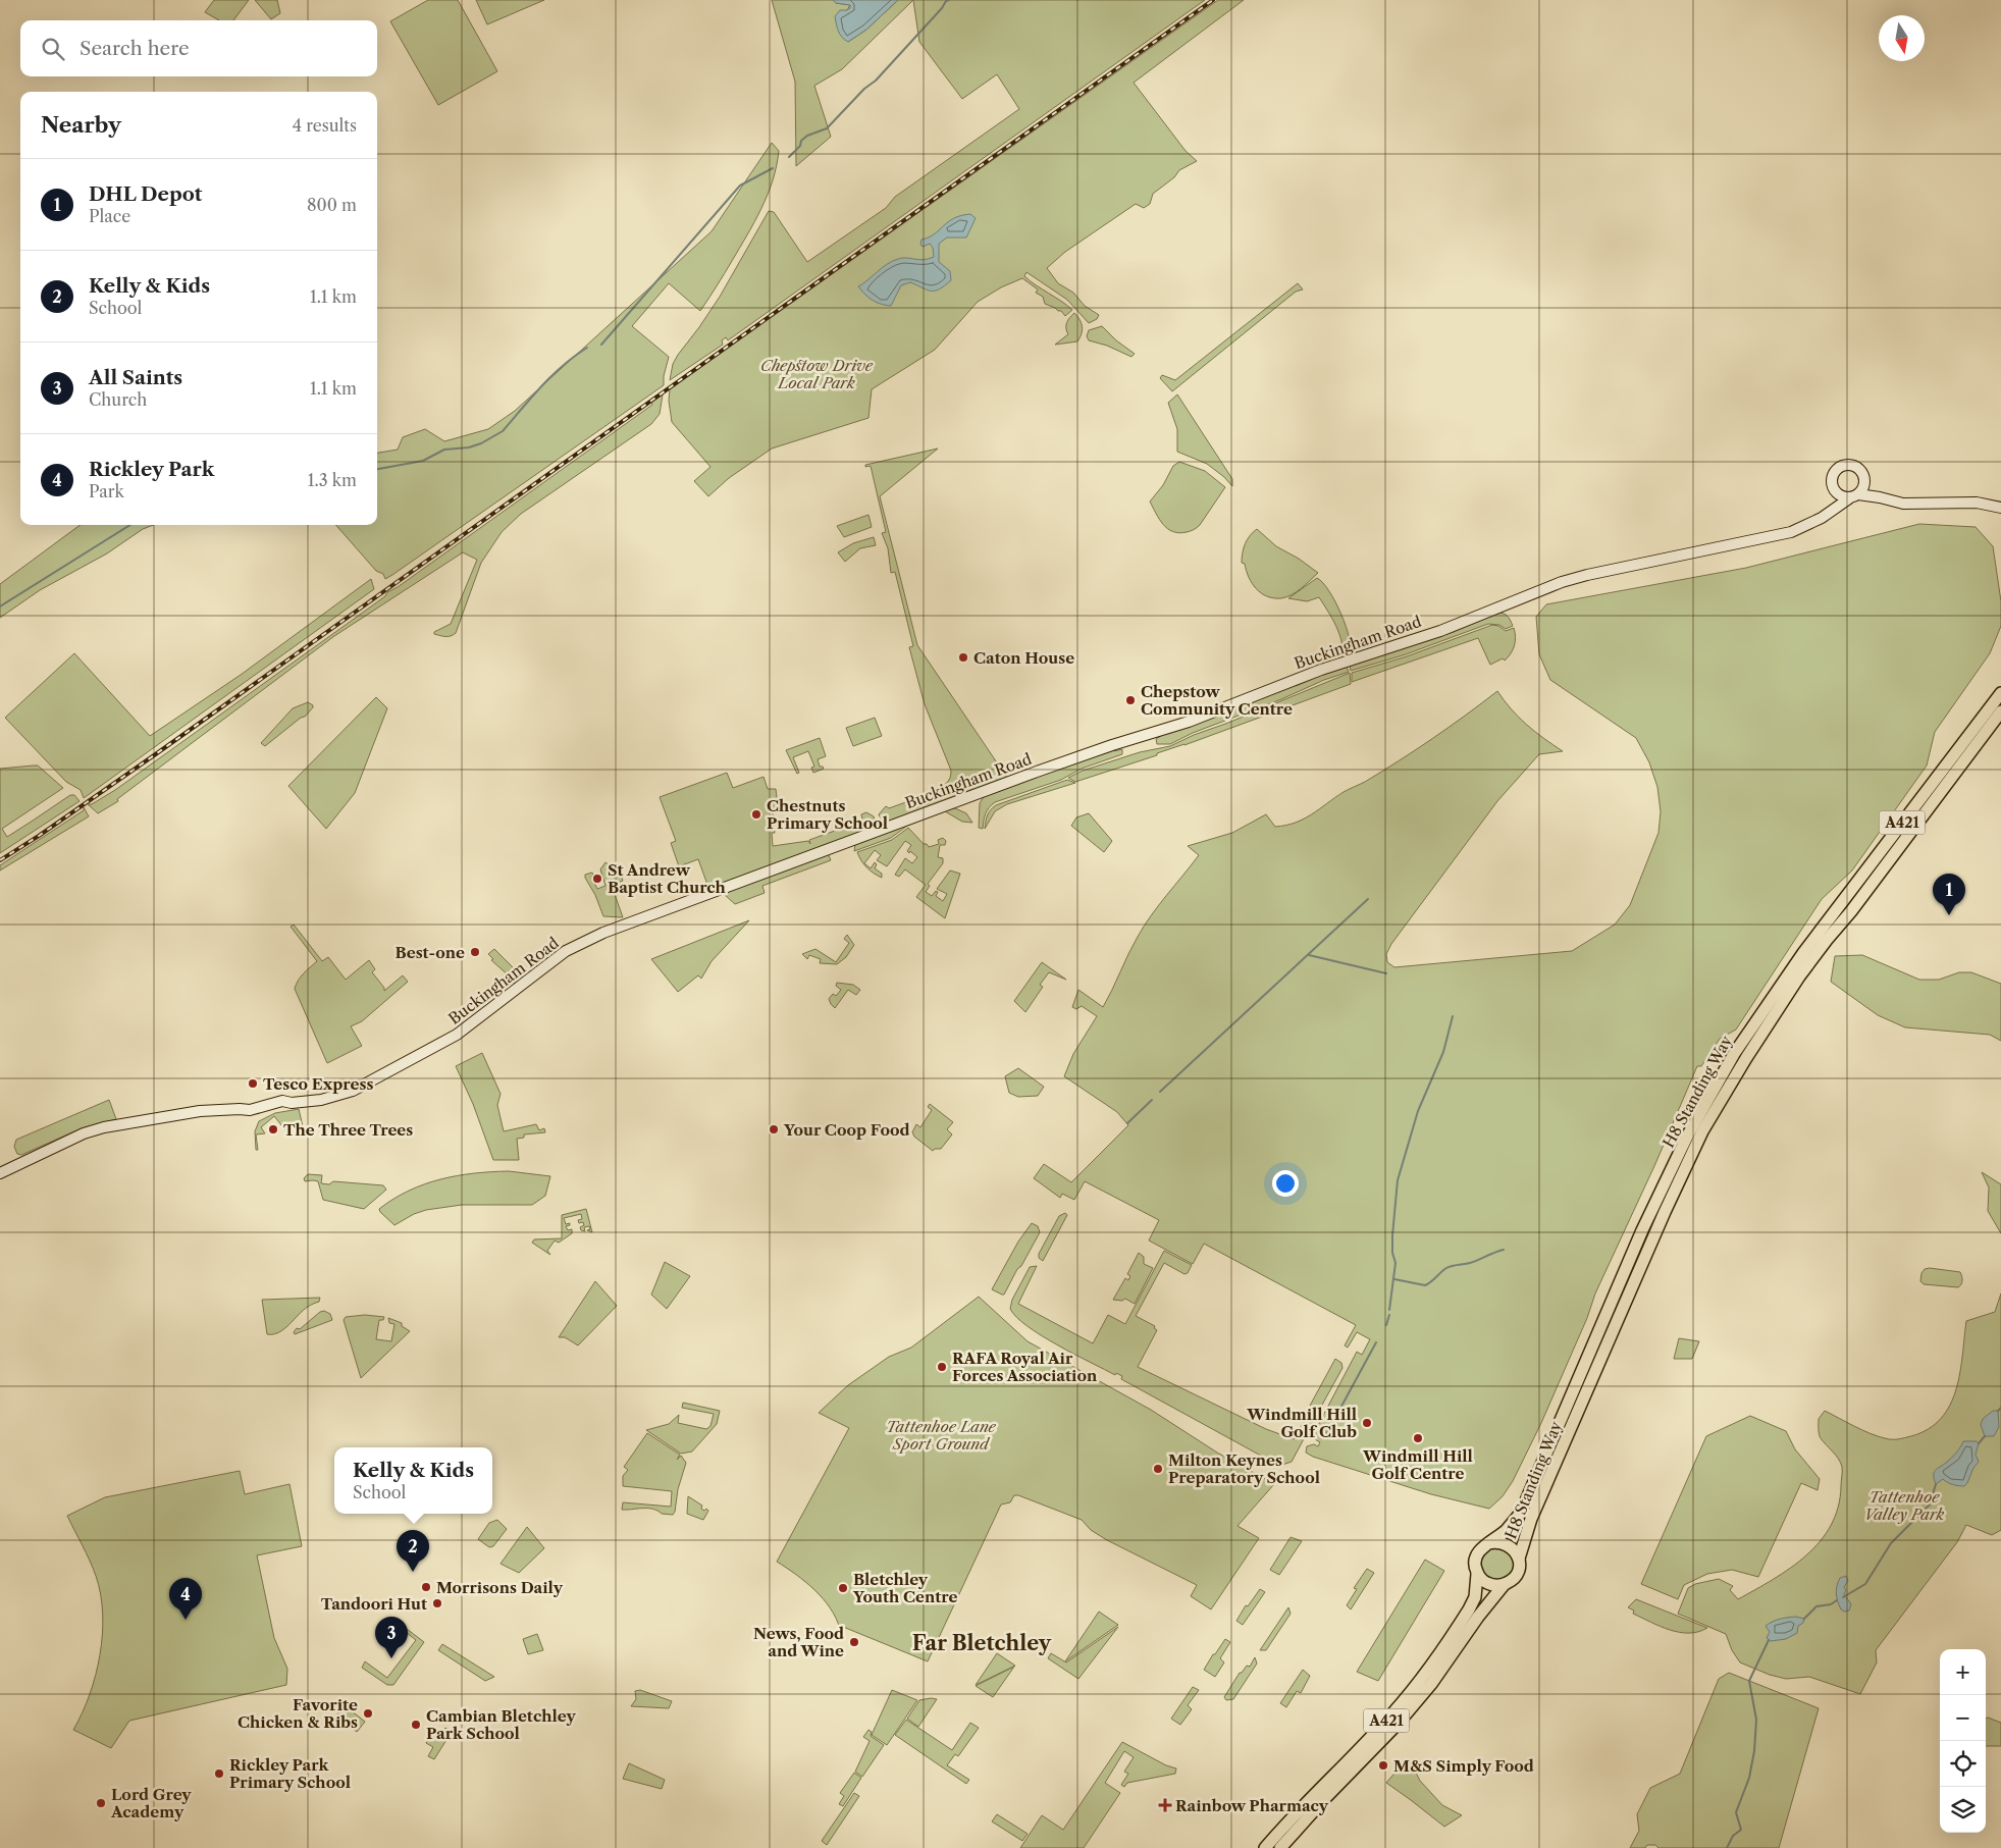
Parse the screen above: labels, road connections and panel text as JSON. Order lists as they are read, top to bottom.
{
  "streets": {
    "highway": ["A421", "H8 Standing Way"],
    "main road": ["Buckingham Road"]
  },
  "crossings": [
    ["A421", "H8 Standing Way"]
  ],
  "districts": ["Far Bletchley"],
  "parks": ["Chepstow Drive Local Park", "Tattenhoe Lane Sport Ground", "Tattenhoe Valley Park"],
  "places": {
    "other": [
      "Caton House",
      "Chepstow Community Centre",
      "Chestnuts Primary School",
      "St Andrew Baptist Church",
      "Best-one",
      "Tesco Express",
      "The Three Trees",
      "Your Coop Food",
      "RAFA Royal Air Forces Association",
      "Windmill Hill Golf Club",
      "Windmill Hill Golf Centre",
      "Milton Keynes Preparatory School",
      "Morrisons Daily",
      "Bletchley Youth Centre",
      "Tandoori Hut",
      "News, Food and Wine",
      "Favorite Chicken & Ribs",
      "Cambian Bletchley Park School",
      "M&S Simply Food",
      "Rickley Park Primary School",
      "Lord Grey Academy"
    ],
    "health": ["Rainbow Pharmacy"]
  },
  "north": "bottom",
  "page": {
    "search": "Search here",
    "heading": ["Nearby", "4 results"],
    "list": [
      {
        "mark": "1",
        "name": "DHL Depot",
        "note": "Place",
        "value": "800 m"
      },
      {
        "mark": "2",
        "name": "Kelly & Kids",
        "note": "School",
        "value": "1.1 km"
      },
      {
        "mark": "3",
        "name": "All Saints",
        "note": "Church",
        "value": "1.1 km"
      },
      {
        "mark": "4",
        "name": "Rickley Park",
        "note": "Park",
        "value": "1.3 km"
      }
    ],
    "pins": [
      "1",
      "2",
      "4",
      "3"
    ],
    "popup": ["Kelly & Kids", "School"],
    "map_buttons": ["+", "−"]
  }
}
